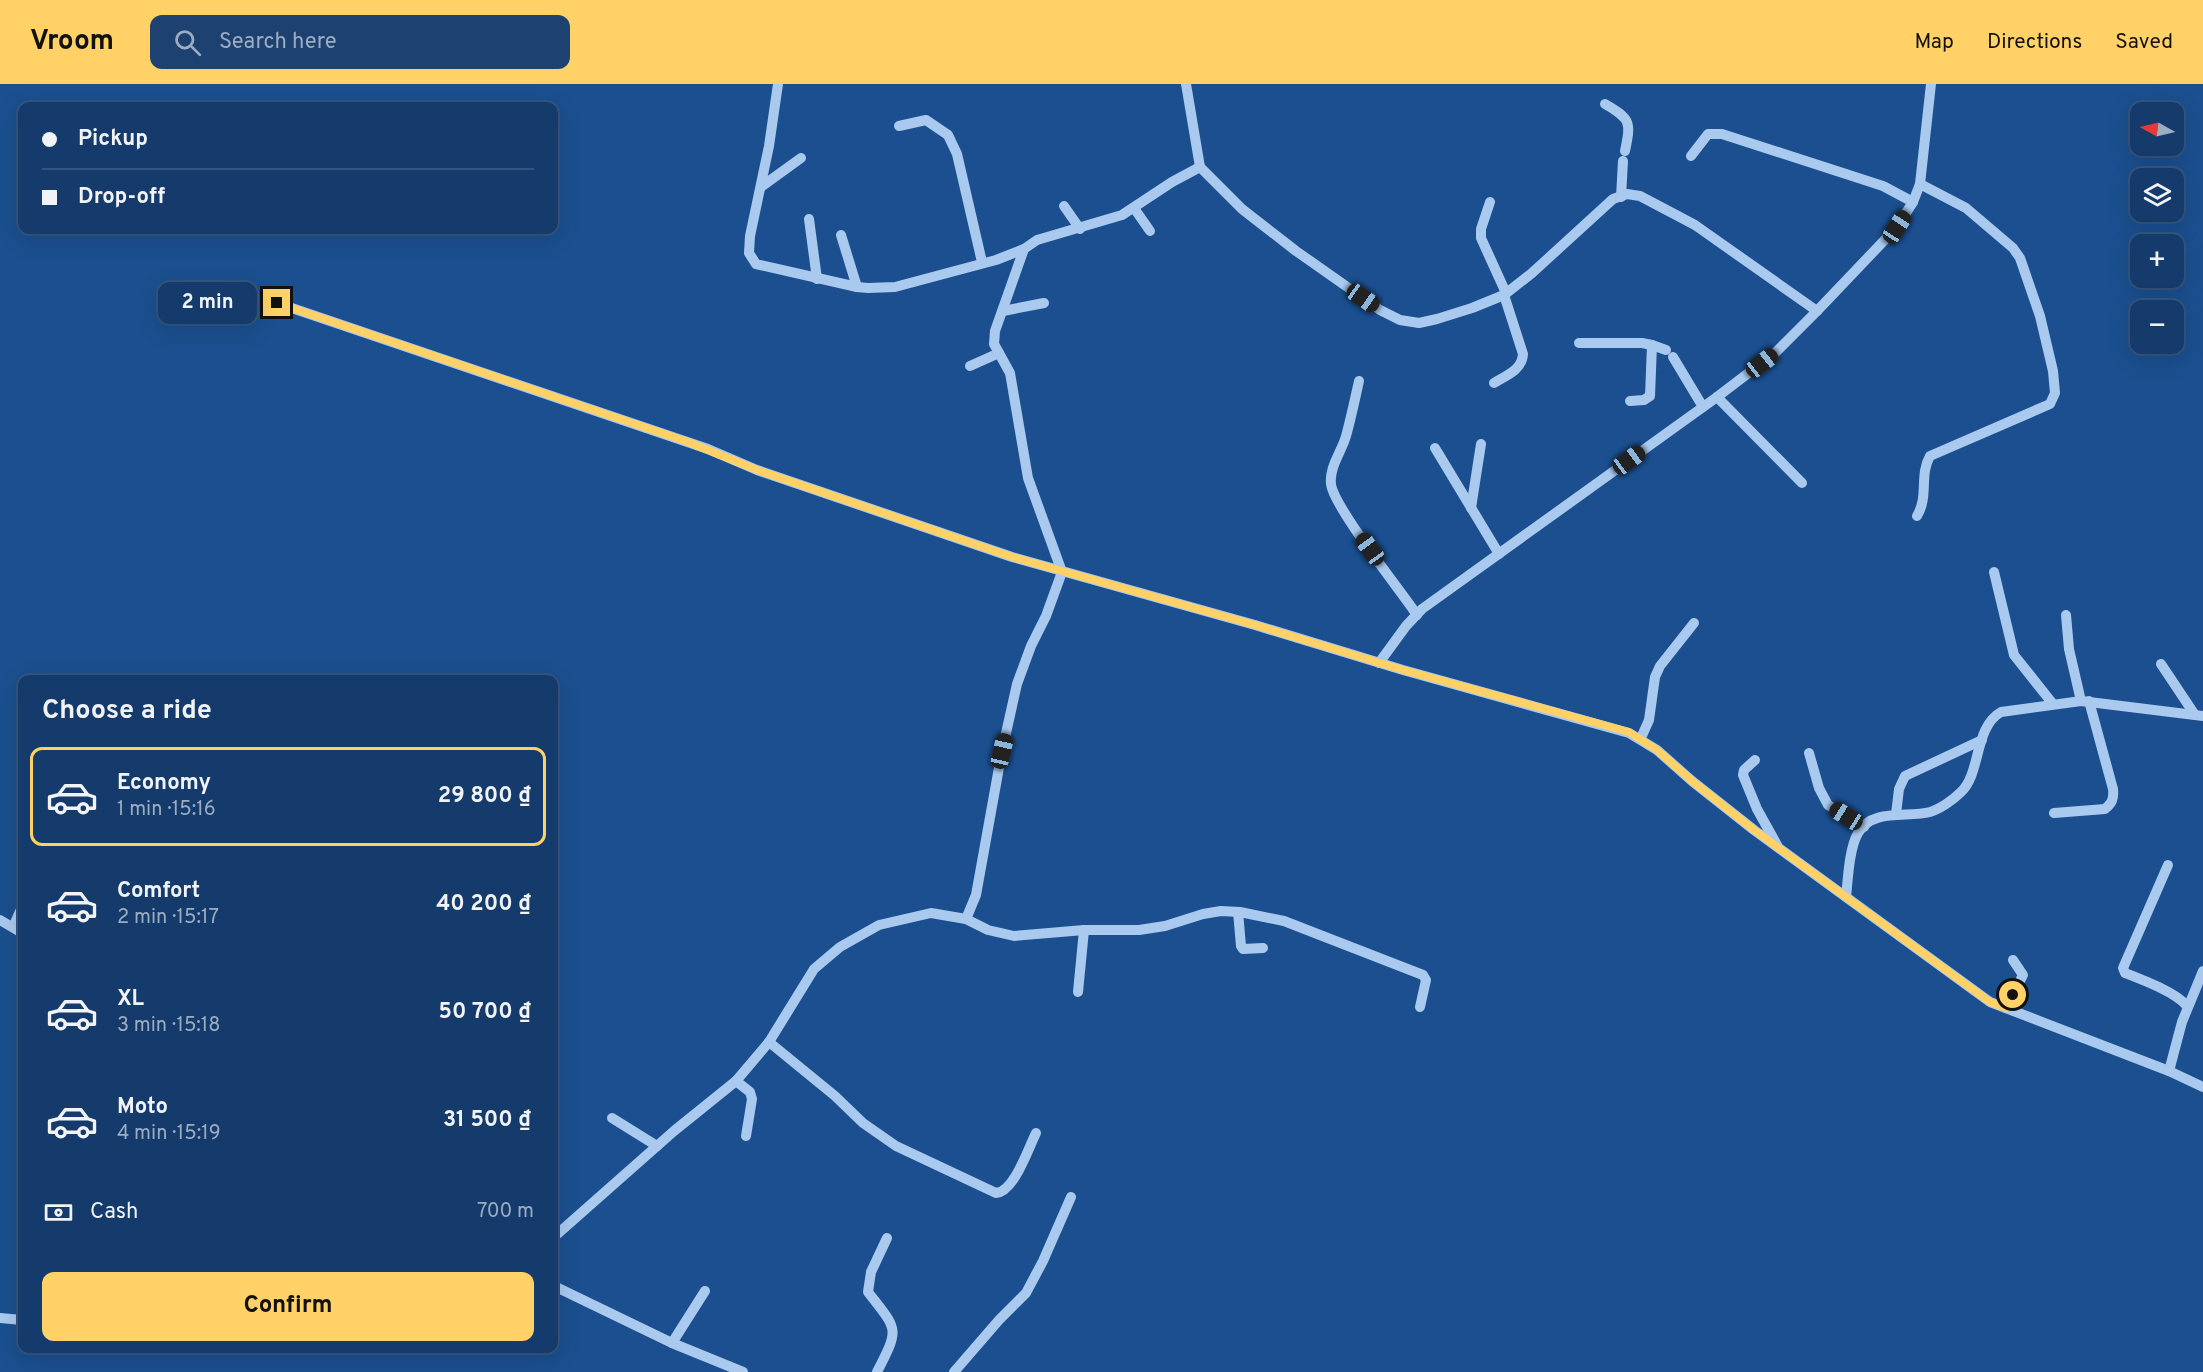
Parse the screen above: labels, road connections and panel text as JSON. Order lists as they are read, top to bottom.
{
  "north": "left",
  "page": {
    "header": "Vroom",
    "search": "Search here",
    "nav": ["Map", "Directions", "Saved"],
    "map_buttons": ["+", "−"],
    "banner": ["Pickup", "Drop-off"],
    "bubble": "2 min",
    "heading": "Choose a ride",
    "list": [
      {
        "name": "Economy",
        "note": "1 min · 15:16",
        "value": "29 800 ₫"
      },
      {
        "name": "Comfort",
        "note": "2 min · 15:17",
        "value": "40 200 ₫"
      },
      {
        "name": "XL",
        "note": "3 min · 15:18",
        "value": "50 700 ₫"
      },
      {
        "name": "Moto",
        "note": "4 min · 15:19",
        "value": "31 500 ₫"
      }
    ],
    "pay": ["Cash", "700 m"],
    "buttons": "Confirm"
  }
}
